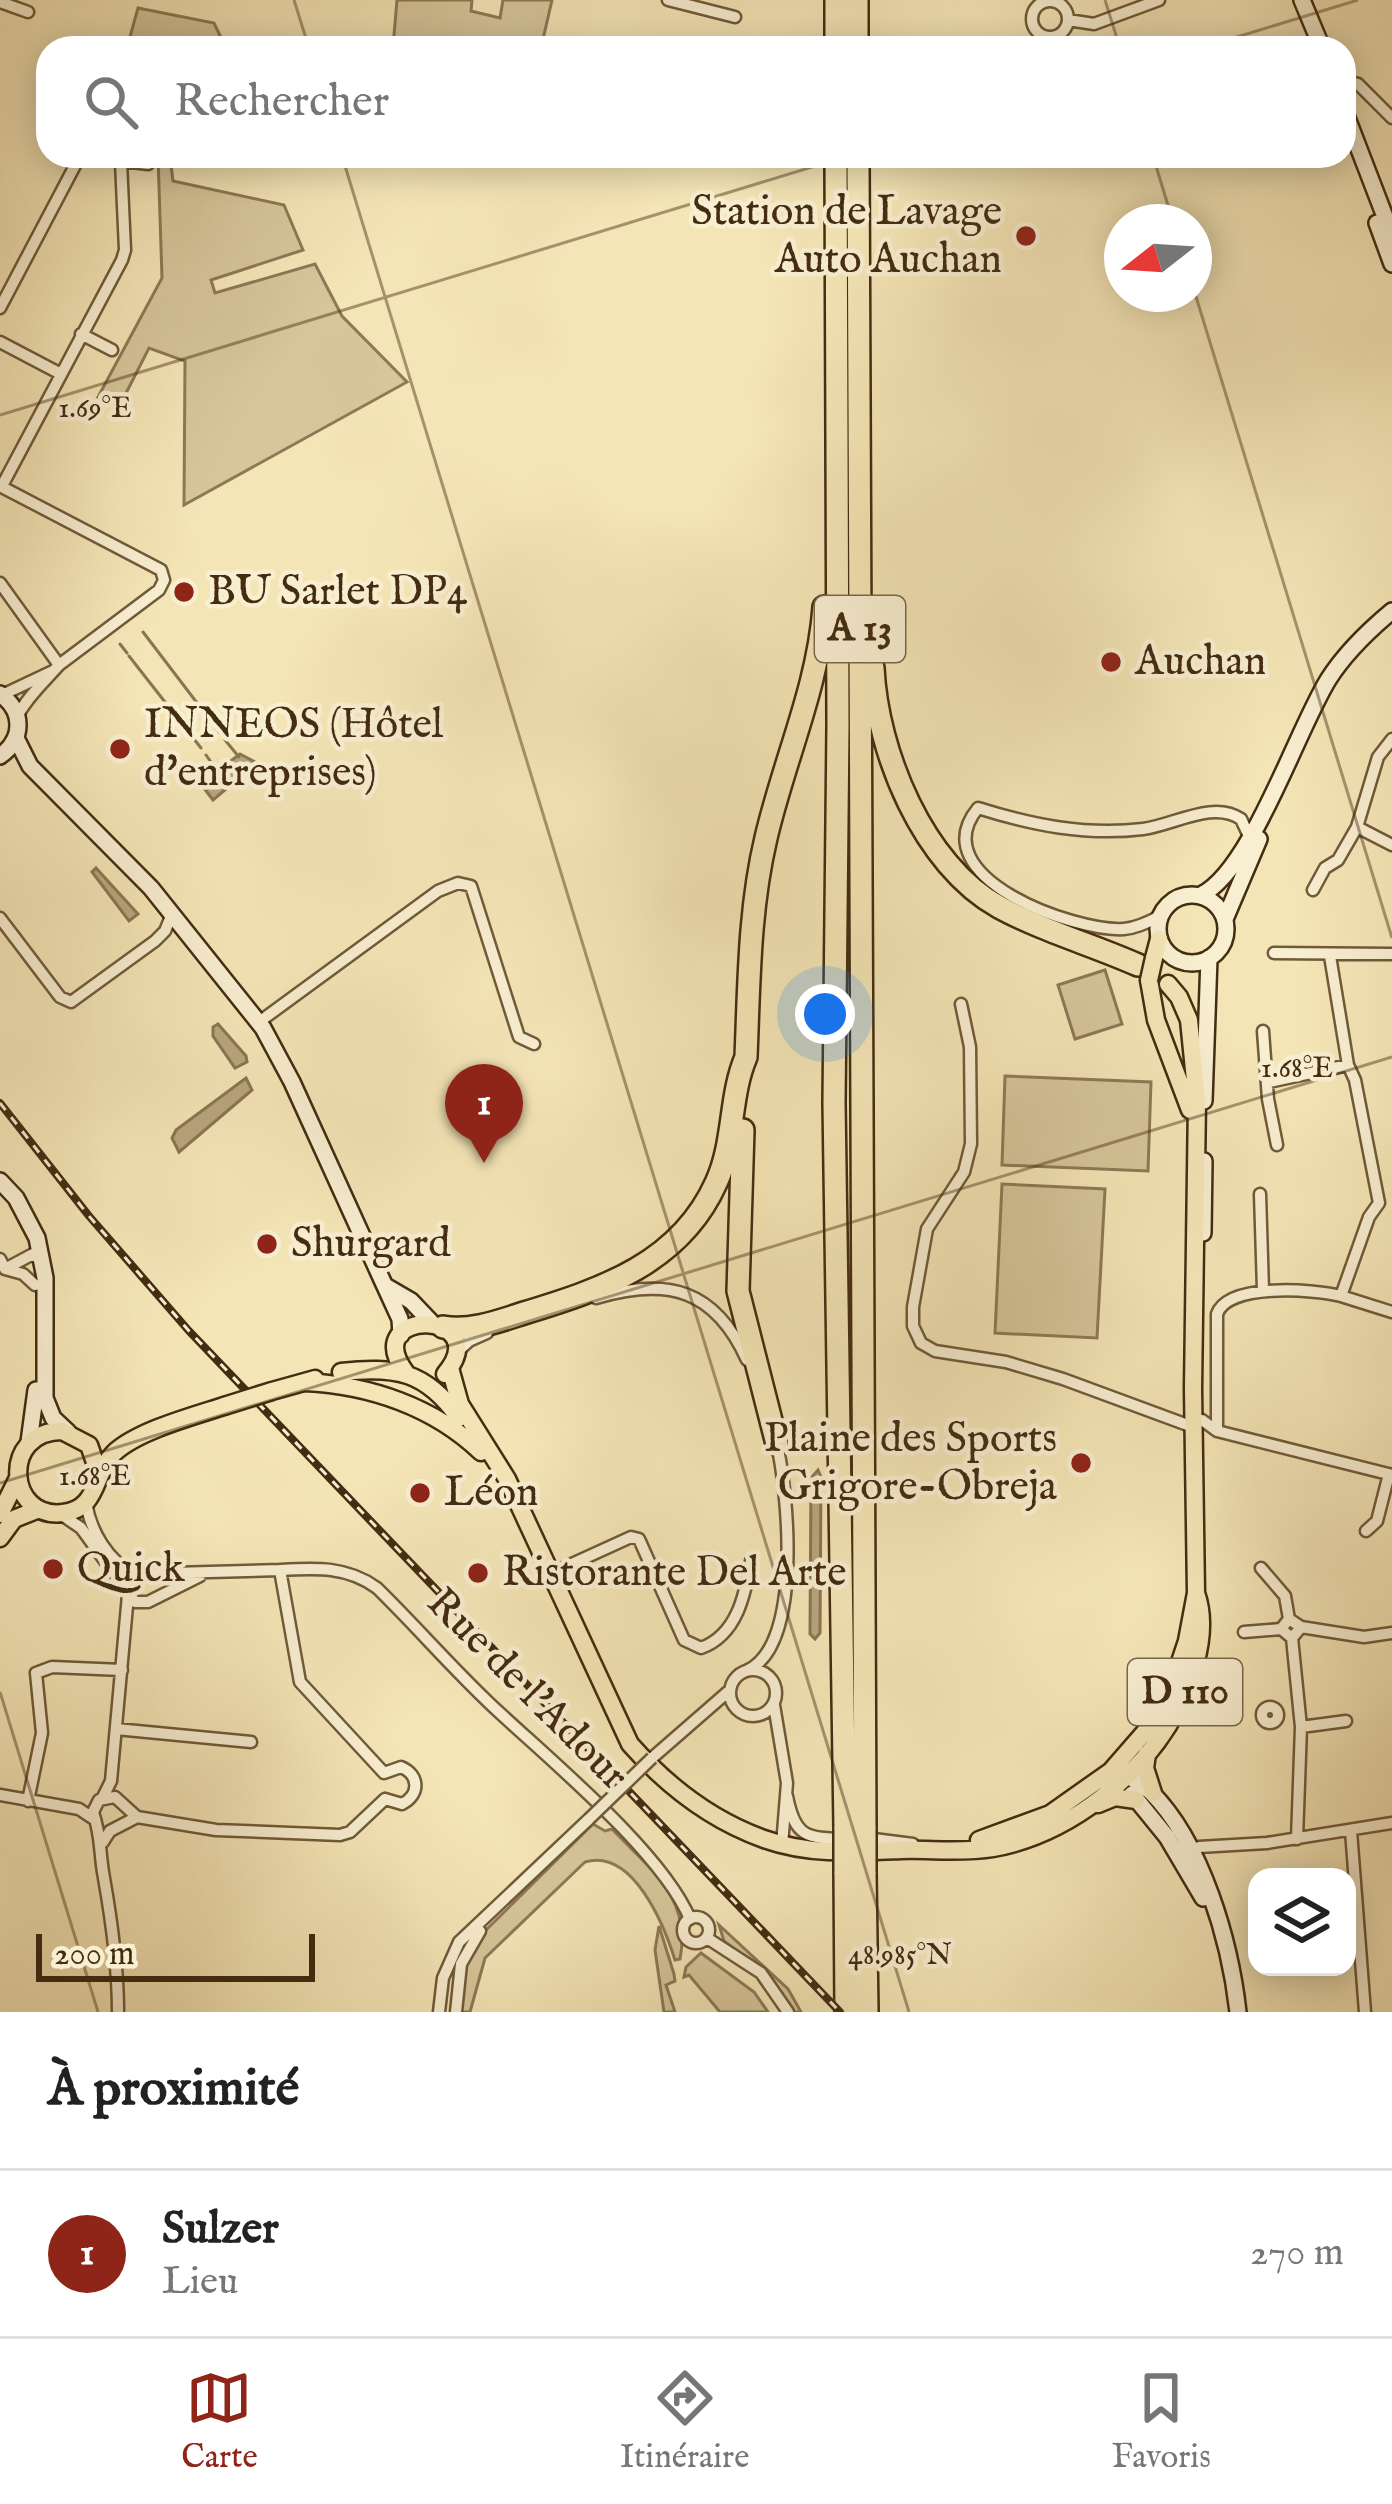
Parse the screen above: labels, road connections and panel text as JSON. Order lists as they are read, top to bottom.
{
  "streets": {
    "highway": ["A 13"],
    "main road": ["D 110"],
    "street": ["Rue de l'Adour"]
  },
  "places": [
    "Station de Lavage Auto Auchan",
    "BU Sarlet DP4",
    "Auchan",
    "INNEOS (Hôtel d'entreprises)",
    "Shurgard",
    "Plaine des Sports Grigore-Obreja",
    "Léon",
    "Quick",
    "Ristorante Del Arte"
  ],
  "scale_bar": "200 m",
  "north": "left",
  "page": {
    "search": "Rechercher",
    "pins": "1",
    "scale": "200 m",
    "heading": "À proximité",
    "list": [
      {
        "mark": "1",
        "name": "Sulzer",
        "note": "Lieu",
        "value": "270 m"
      }
    ],
    "nav": ["Carte", "Itinéraire", "Favoris"]
  },
  "coordinates": ["1.69°E", "1.68°E", "48.985°N"]
}
